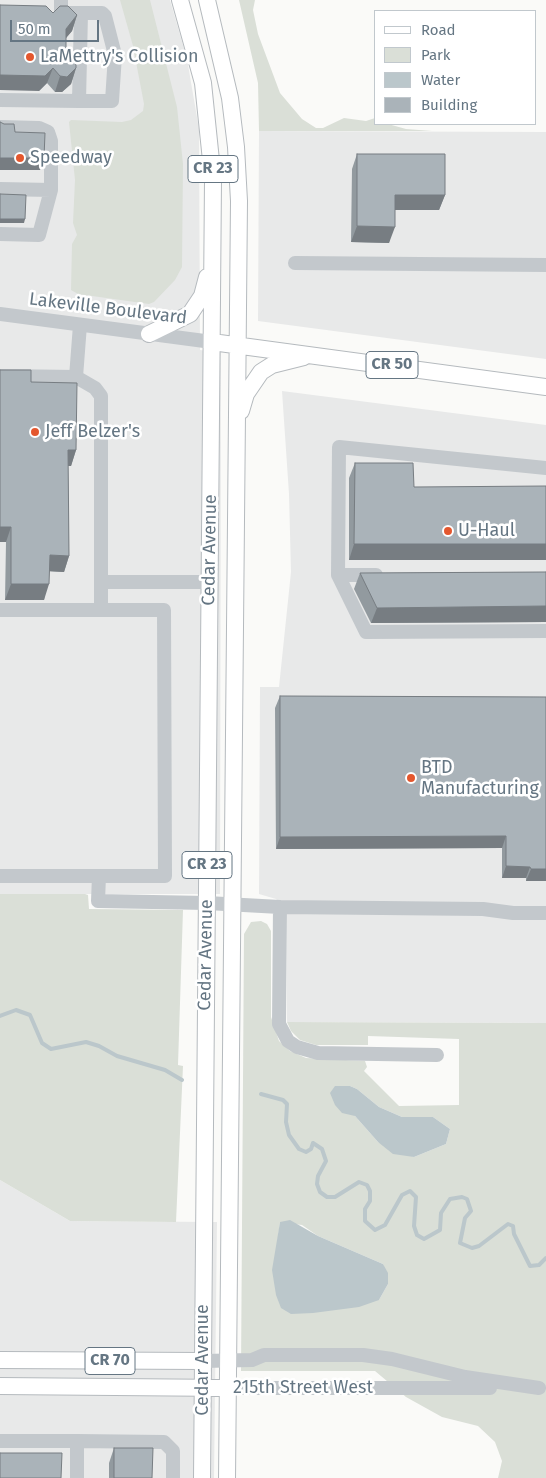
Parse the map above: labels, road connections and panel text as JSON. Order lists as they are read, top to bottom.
{
  "streets": {
    "main road": [
      "CR 23",
      "CR 50",
      "Cedar Avenue",
      "CR 70",
      "215th Street West"
    ],
    "street": ["Lakeville Boulevard"]
  },
  "crossings": [
    ["CR 23", "Lakeville Boulevard"],
    ["CR 23", "CR 50"],
    ["CR 23", "Cedar Avenue"],
    ["Lakeville Boulevard", "CR 50"],
    ["Lakeville Boulevard", "Cedar Avenue"],
    ["CR 50", "Cedar Avenue"],
    ["Cedar Avenue", "CR 70"],
    ["Cedar Avenue", "215th Street West"]
  ],
  "places": [
    "LaMettry's Collision",
    "Speedway",
    "Jeff Belzer's",
    "U-Haul",
    "BTD Manufacturing"
  ],
  "legend": [
    "Road",
    "Park",
    "Water",
    "Building"
  ],
  "scale_bar": "50 m"
}
